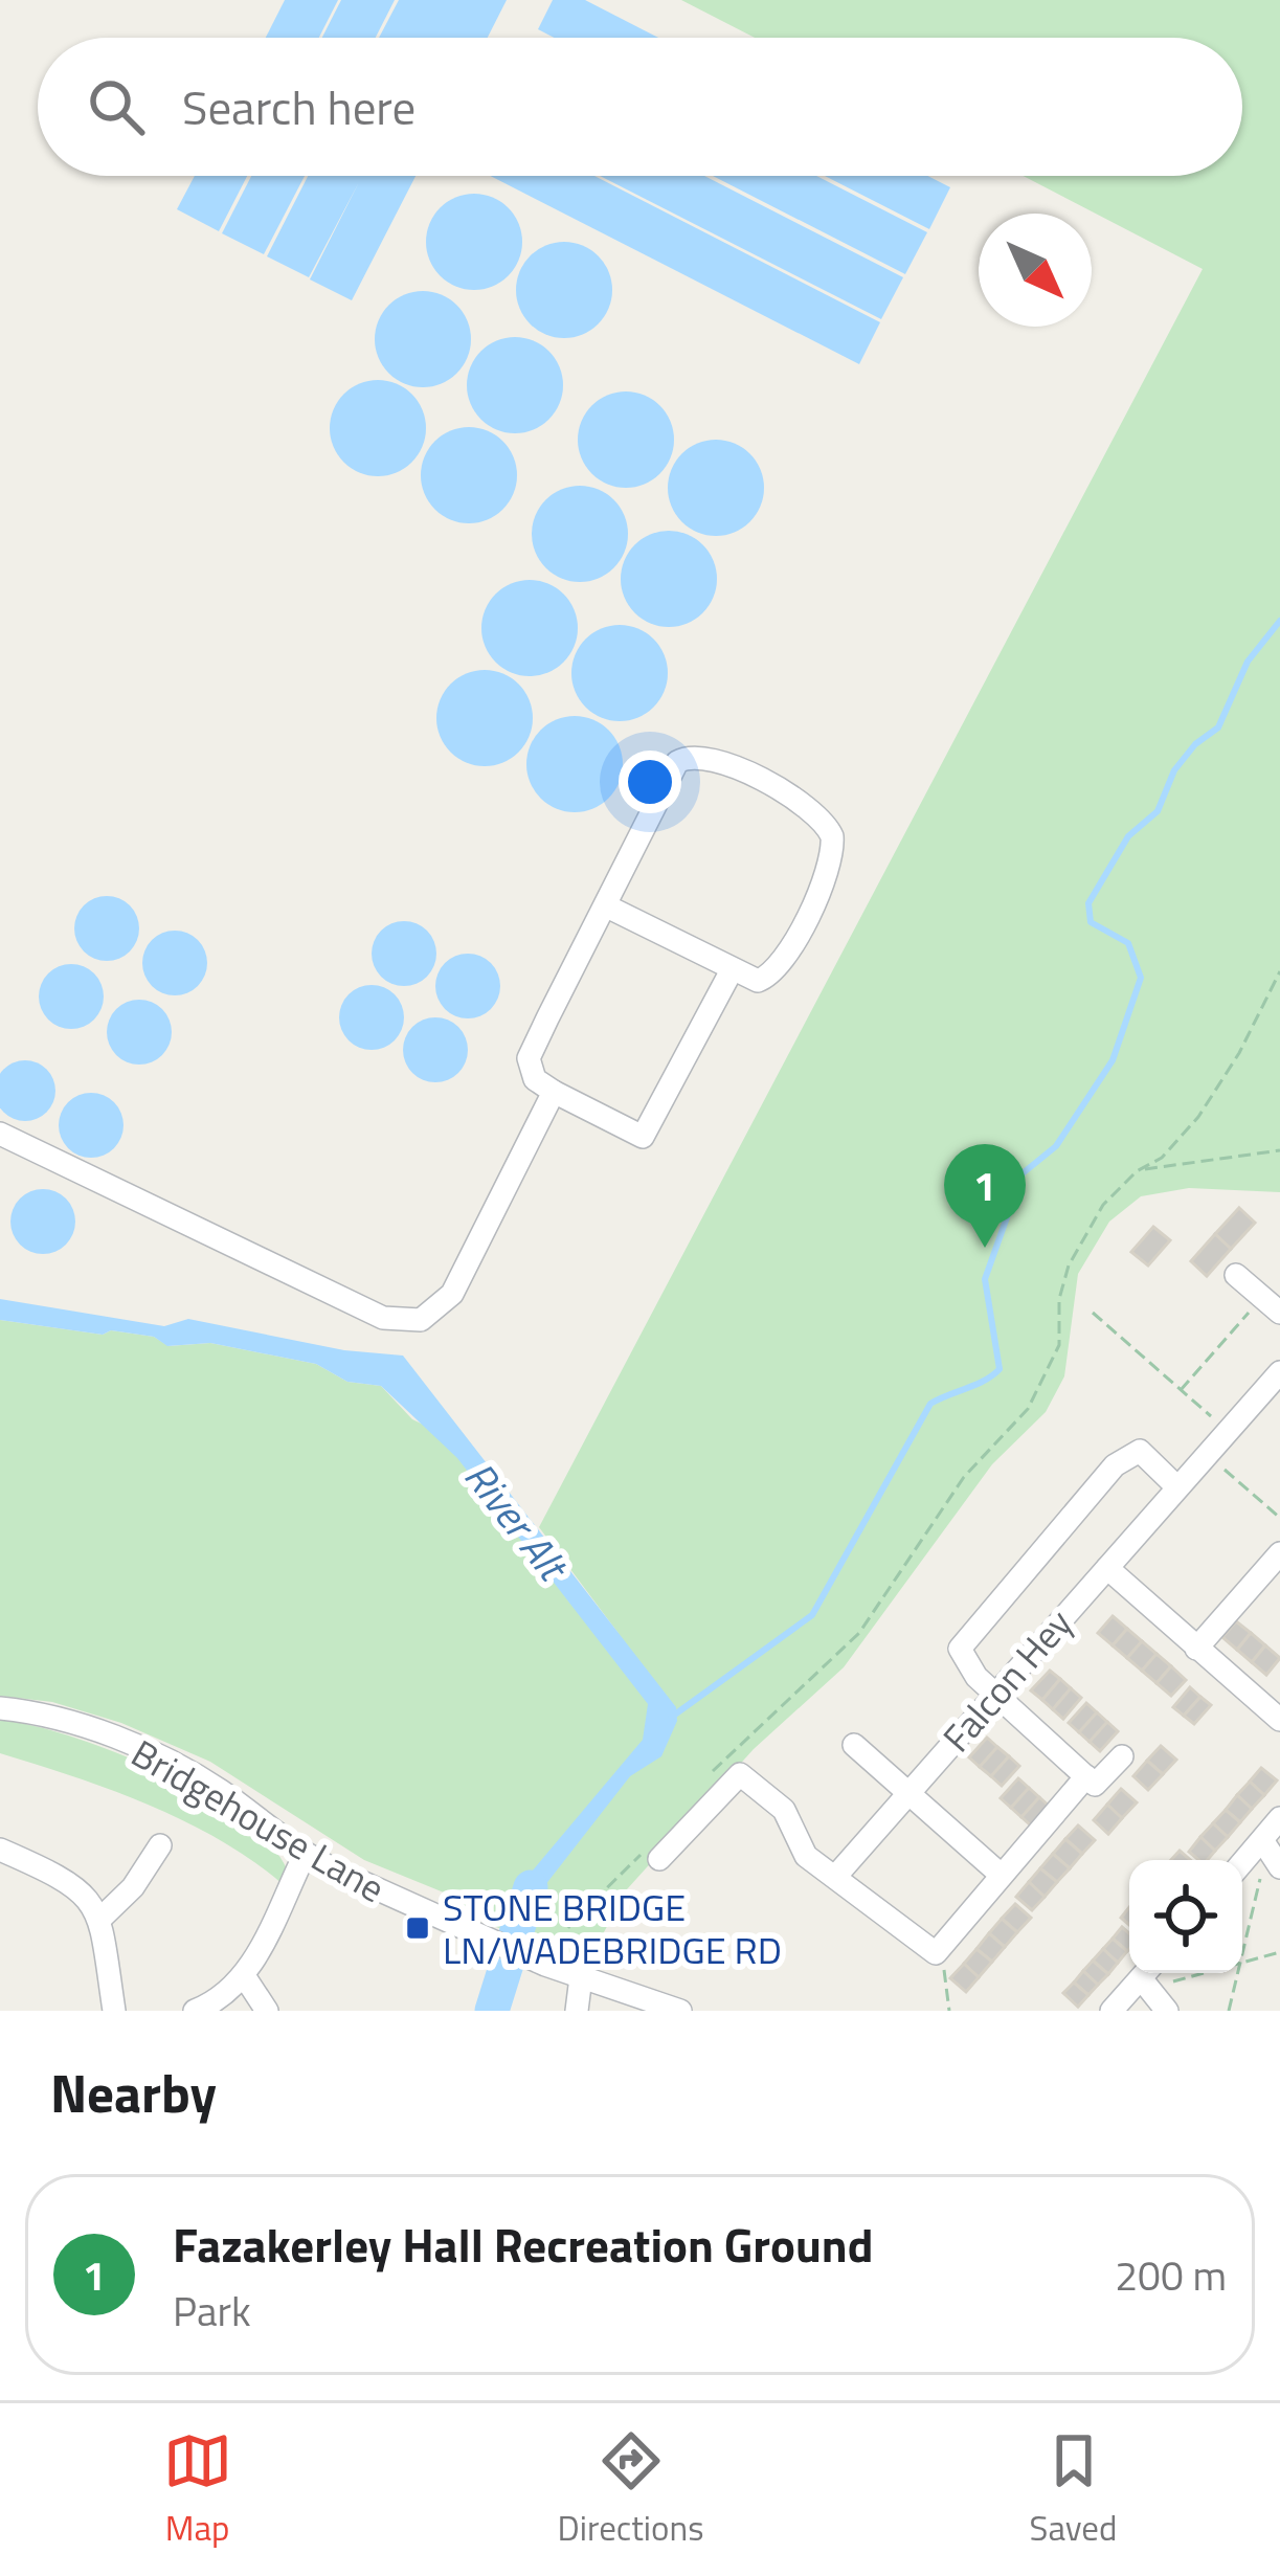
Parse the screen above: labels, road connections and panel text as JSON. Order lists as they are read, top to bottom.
{
  "streets": {
    "street": ["Falcon Hey", "Bridgehouse Lane"]
  },
  "water": ["River Alt"],
  "places": {
    "transit": ["STONE BRIDGE LN/WADEBRIDGE RD"]
  },
  "north": "bottom right",
  "page": {
    "search": "Search here",
    "pins": "1",
    "heading": "Nearby",
    "list": [
      {
        "mark": "1",
        "name": "Fazakerley Hall Recreation Ground",
        "note": "Park",
        "value": "200 m"
      }
    ],
    "nav": ["Map", "Directions", "Saved"]
  }
}
